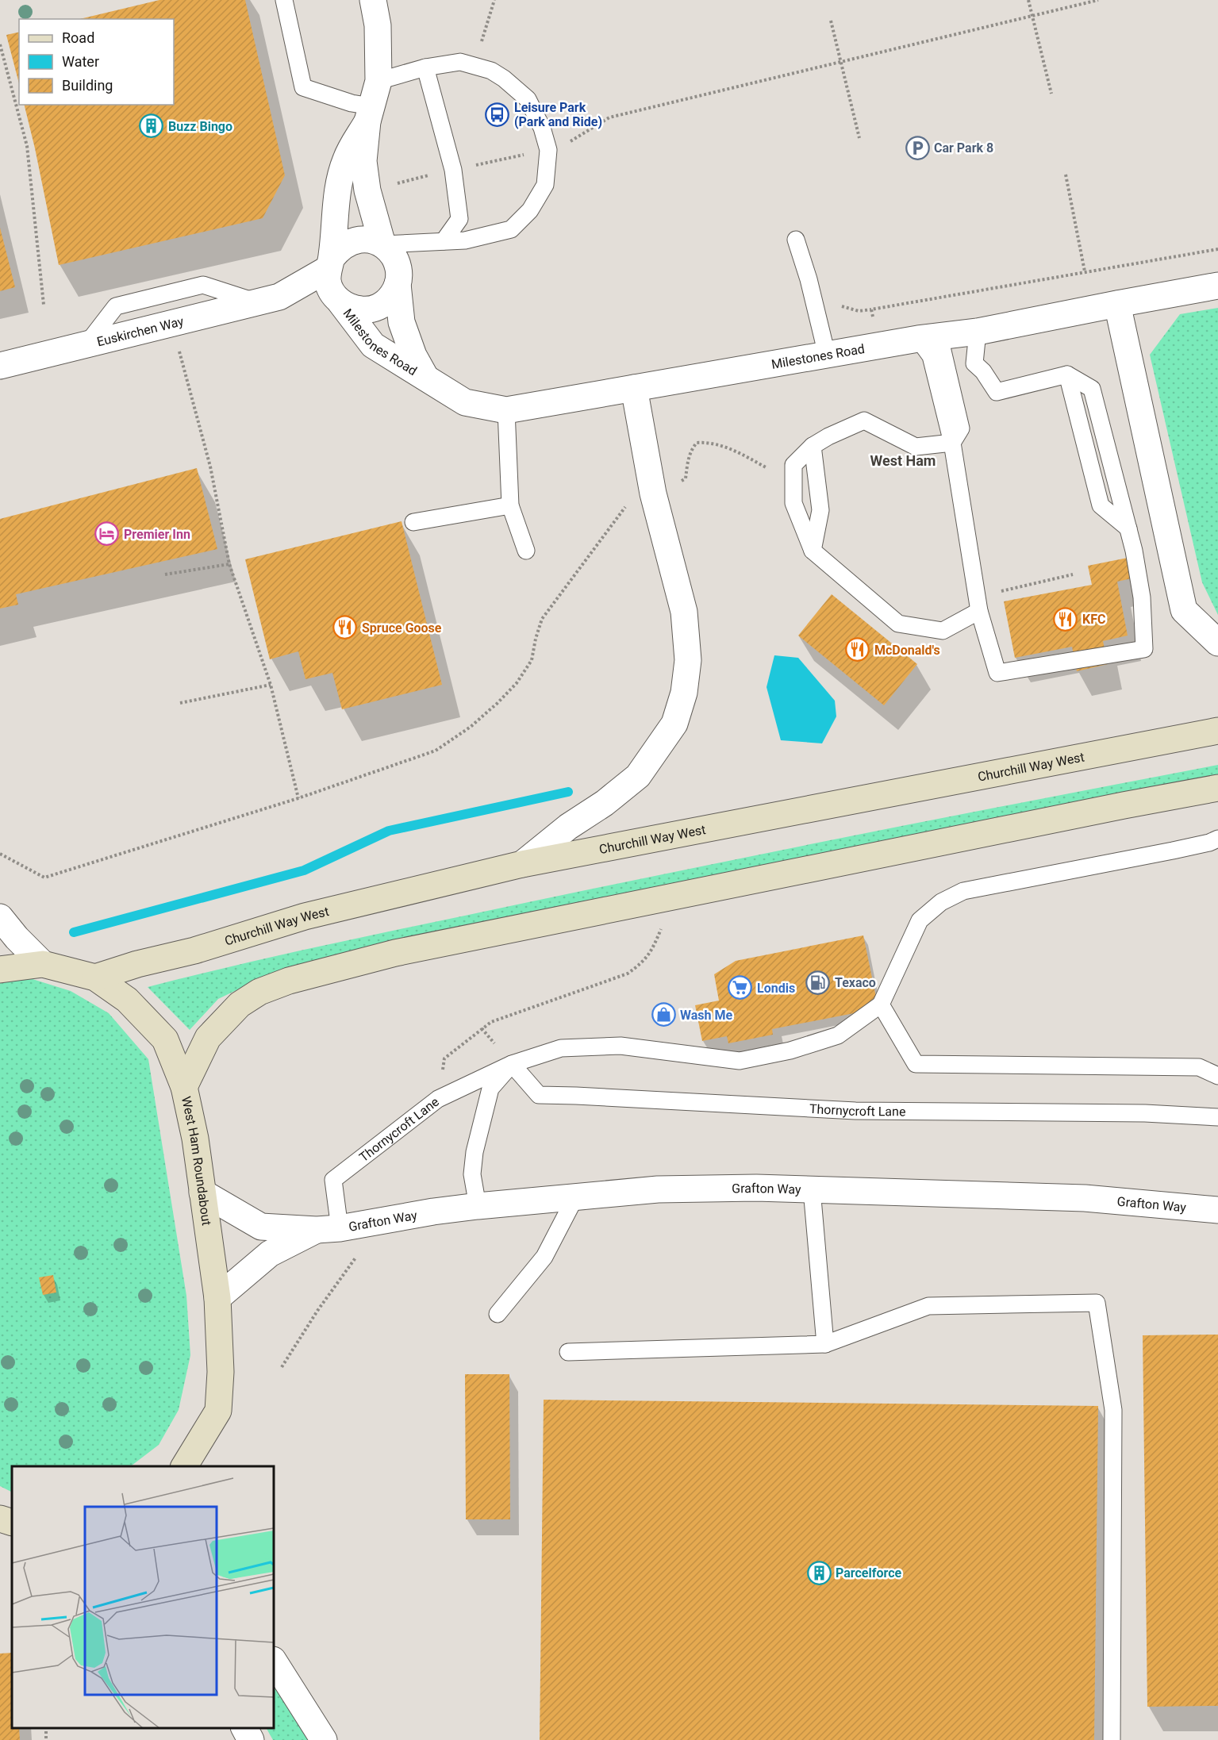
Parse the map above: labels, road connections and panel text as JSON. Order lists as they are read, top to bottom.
{
  "streets": {
    "main road": ["Churchill Way West", "West Ham Roundabout"],
    "street": ["Euskirchen Way", "Milestones Road", "Grafton Way"],
    "lane": ["Thornycroft Lane"]
  },
  "crossings": [
    ["Euskirchen Way", "Milestones Road"],
    ["Churchill Way West", "West Ham Roundabout"],
    ["Thornycroft Lane", "Grafton Way"],
    ["West Ham Roundabout", "Grafton Way"]
  ],
  "districts": ["West Ham"],
  "places": {
    "bus stop": ["Leisure Park (Park and Ride)"],
    "building": ["Buzz Bingo", "Parcelforce"],
    "parking": ["Car Park 8"],
    "hotel": ["Premier Inn"],
    "restaurant": ["KFC", "Spruce Goose", "McDonald's"],
    "fuel station": ["Texaco"],
    "supermarket": ["Londis"],
    "shop": ["Wash Me"]
  },
  "legend": ["Road", "Water", "Building"]
}
